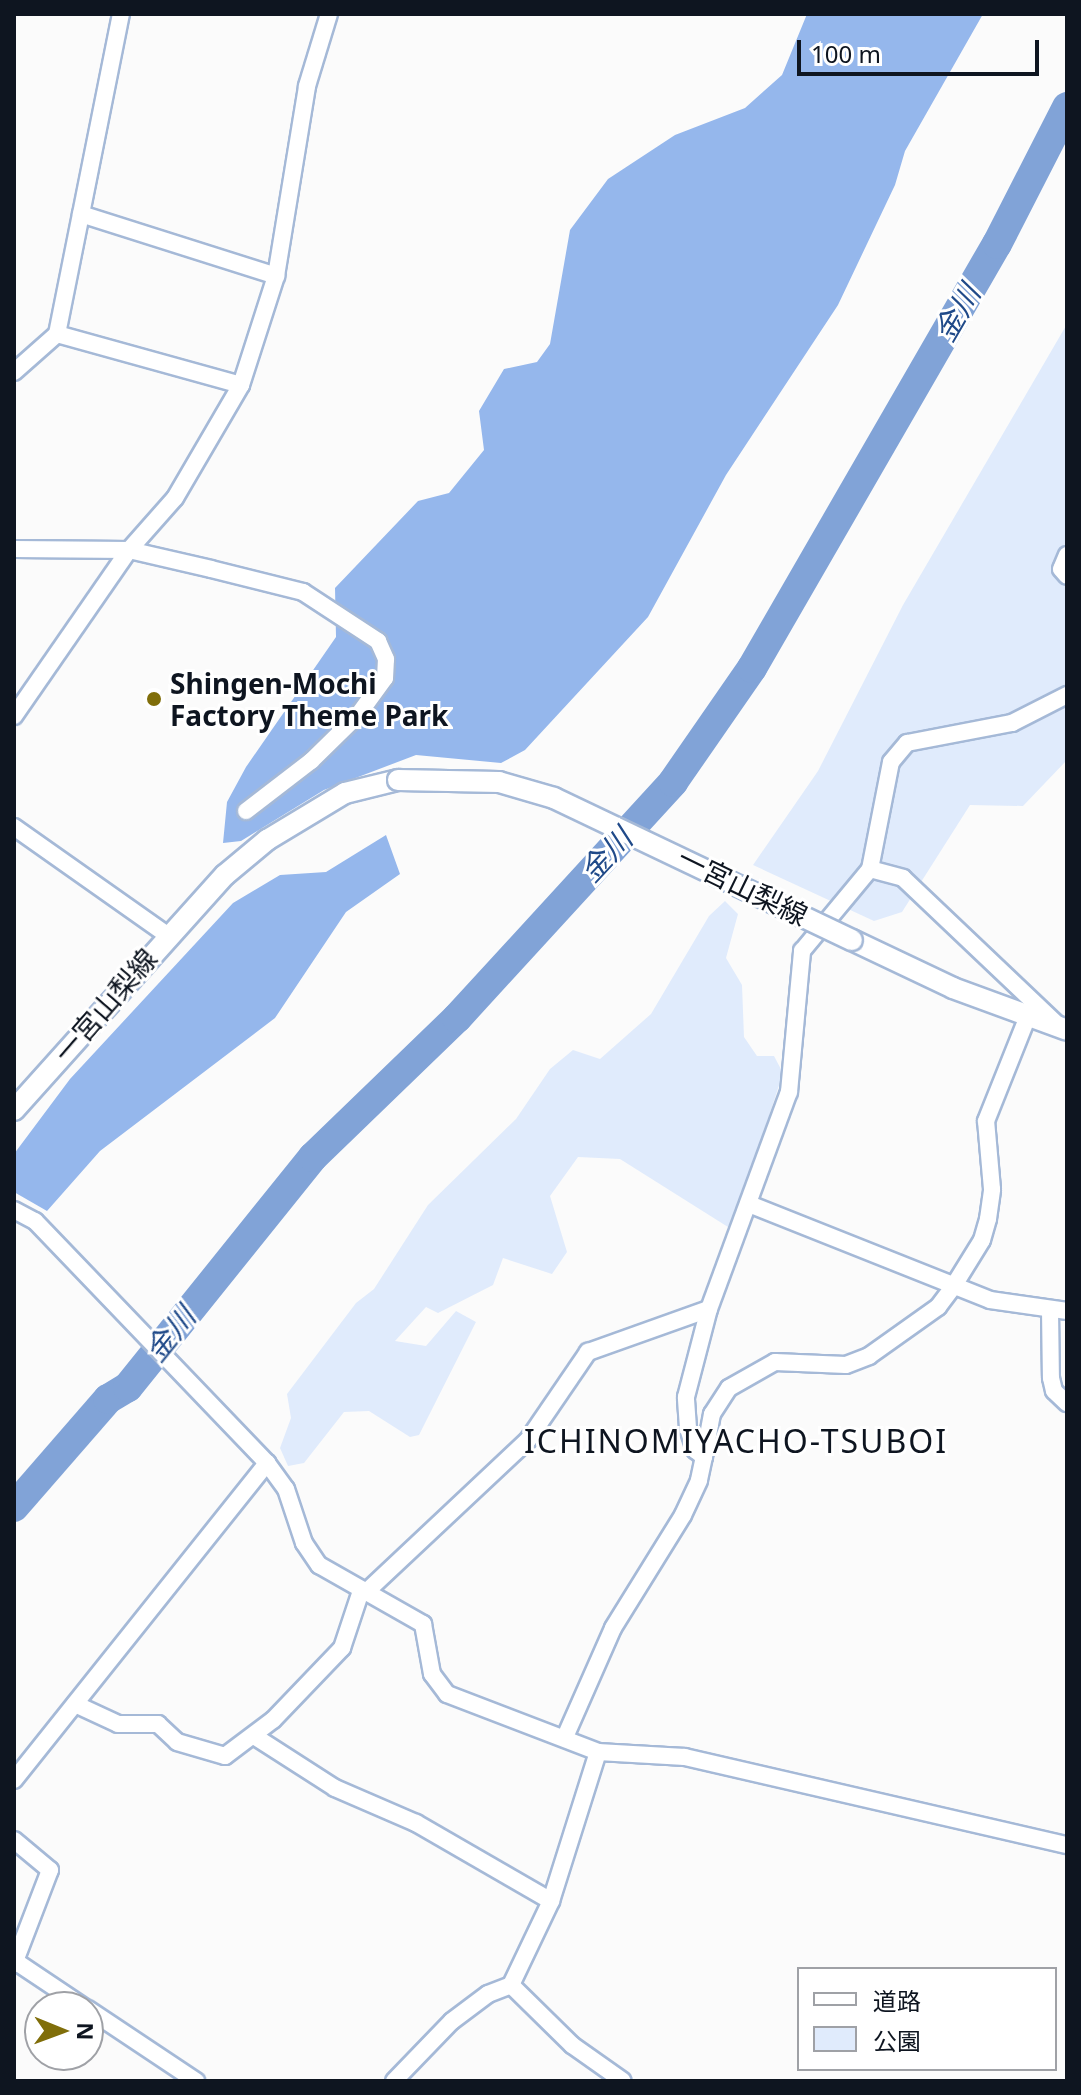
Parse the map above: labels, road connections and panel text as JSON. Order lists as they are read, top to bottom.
{
  "streets": {
    "main road": ["一宮山梨線"]
  },
  "districts": ["ICHINOMIYACHO-TSUBOI"],
  "water": ["金川"],
  "places": ["Shingen-Mochi Factory Theme Park"],
  "legend": ["道路", "公園"],
  "scale_bar": "100 m",
  "north": "right"
}
